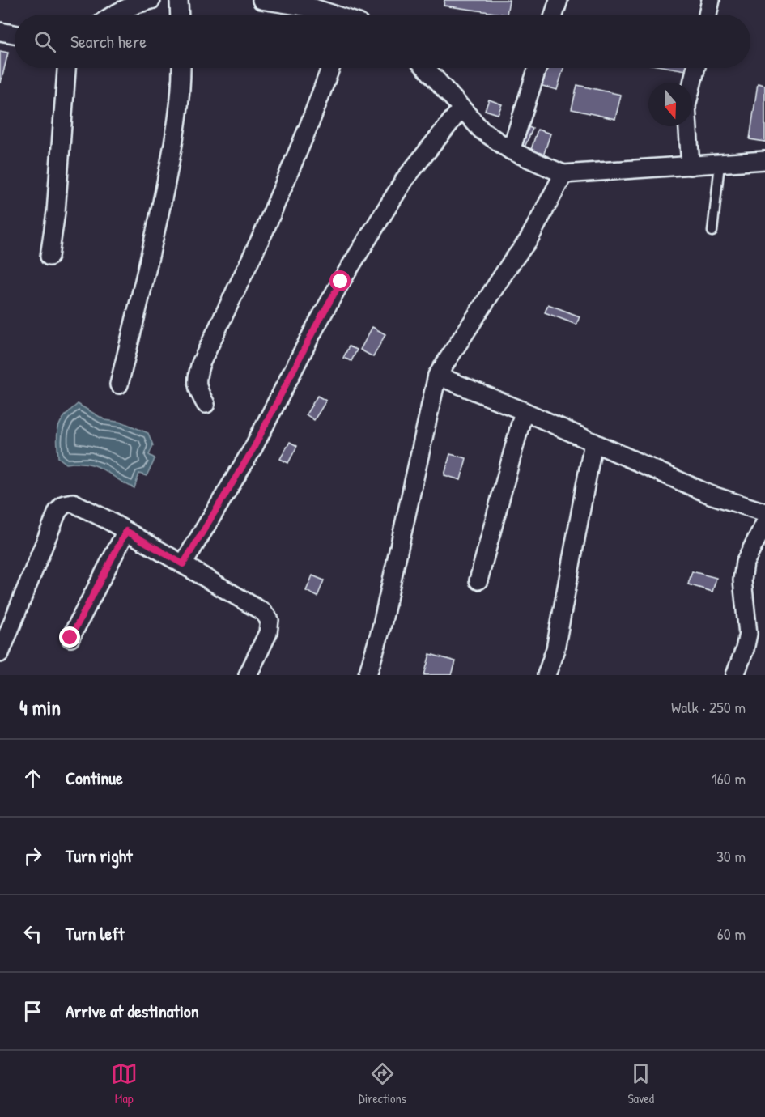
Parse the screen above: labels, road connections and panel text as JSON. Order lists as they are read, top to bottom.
{
  "north": "bottom",
  "page": {
    "search": "Search here",
    "heading": ["4 min", "Walk · 250 m"],
    "list": [
      ["Continue", "160 m"],
      ["Turn right", "30 m"],
      ["Turn left", "60 m"],
      "Arrive at destination"
    ],
    "nav": ["Map", "Directions", "Saved"]
  }
}
